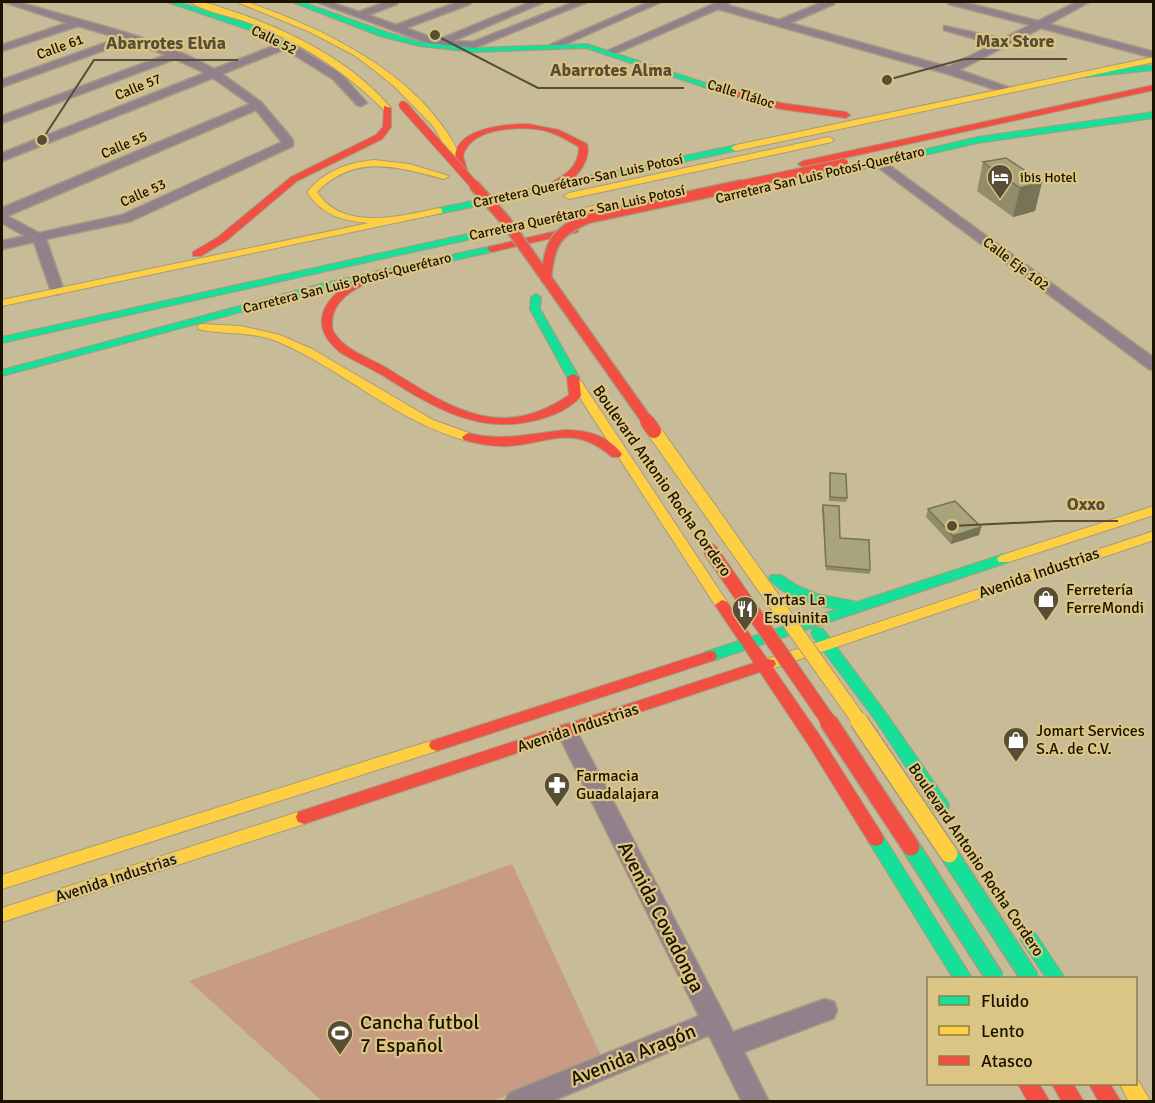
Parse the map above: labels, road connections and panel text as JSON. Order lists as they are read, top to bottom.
{
  "streets": {
    "main road": [
      "Calle 52",
      "Calle Tláloc",
      "Carretera San Luis Potosí-Querétaro",
      "Carretera Querétaro-San Luis Potosí",
      "Carretera Querétaro - San Luis Potosí",
      "Boulevard Antonio Rocha Cordero",
      "Avenida Industrias"
    ],
    "street": [
      "Calle 61",
      "Calle 57",
      "Calle 55",
      "Calle 53",
      "Calle Eje 102",
      "Avenida Covadonga",
      "Avenida Aragón"
    ]
  },
  "crossings": [
    ["Calle 52", "Calle 57"],
    ["Calle Tláloc", "Carretera Querétaro-San Luis Potosí"],
    ["Calle 55", "Calle 53"],
    ["Carretera San Luis Potosí-Querétaro", "Calle Eje 102"],
    ["Boulevard Antonio Rocha Cordero", "Avenida Industrias"],
    ["Avenida Industrias", "Avenida Covadonga"],
    ["Avenida Covadonga", "Avenida Aragón"]
  ],
  "places": {
    "other": [
      "Abarrotes Alma",
      "Max Store",
      "Abarrotes Elvia",
      "Oxxo"
    ],
    "hotel": ["ibis Hotel"],
    "shop": ["Ferretería FerreMondi", "Jomart Services S.A. de C.V."],
    "restaurant": ["Tortas La Esquinita"],
    "pharmacy": ["Farmacia Guadalajara"],
    "sports": ["Cancha futbol 7 Español"]
  },
  "legend": ["Fluido", "Lento", "Atasco"]
}
